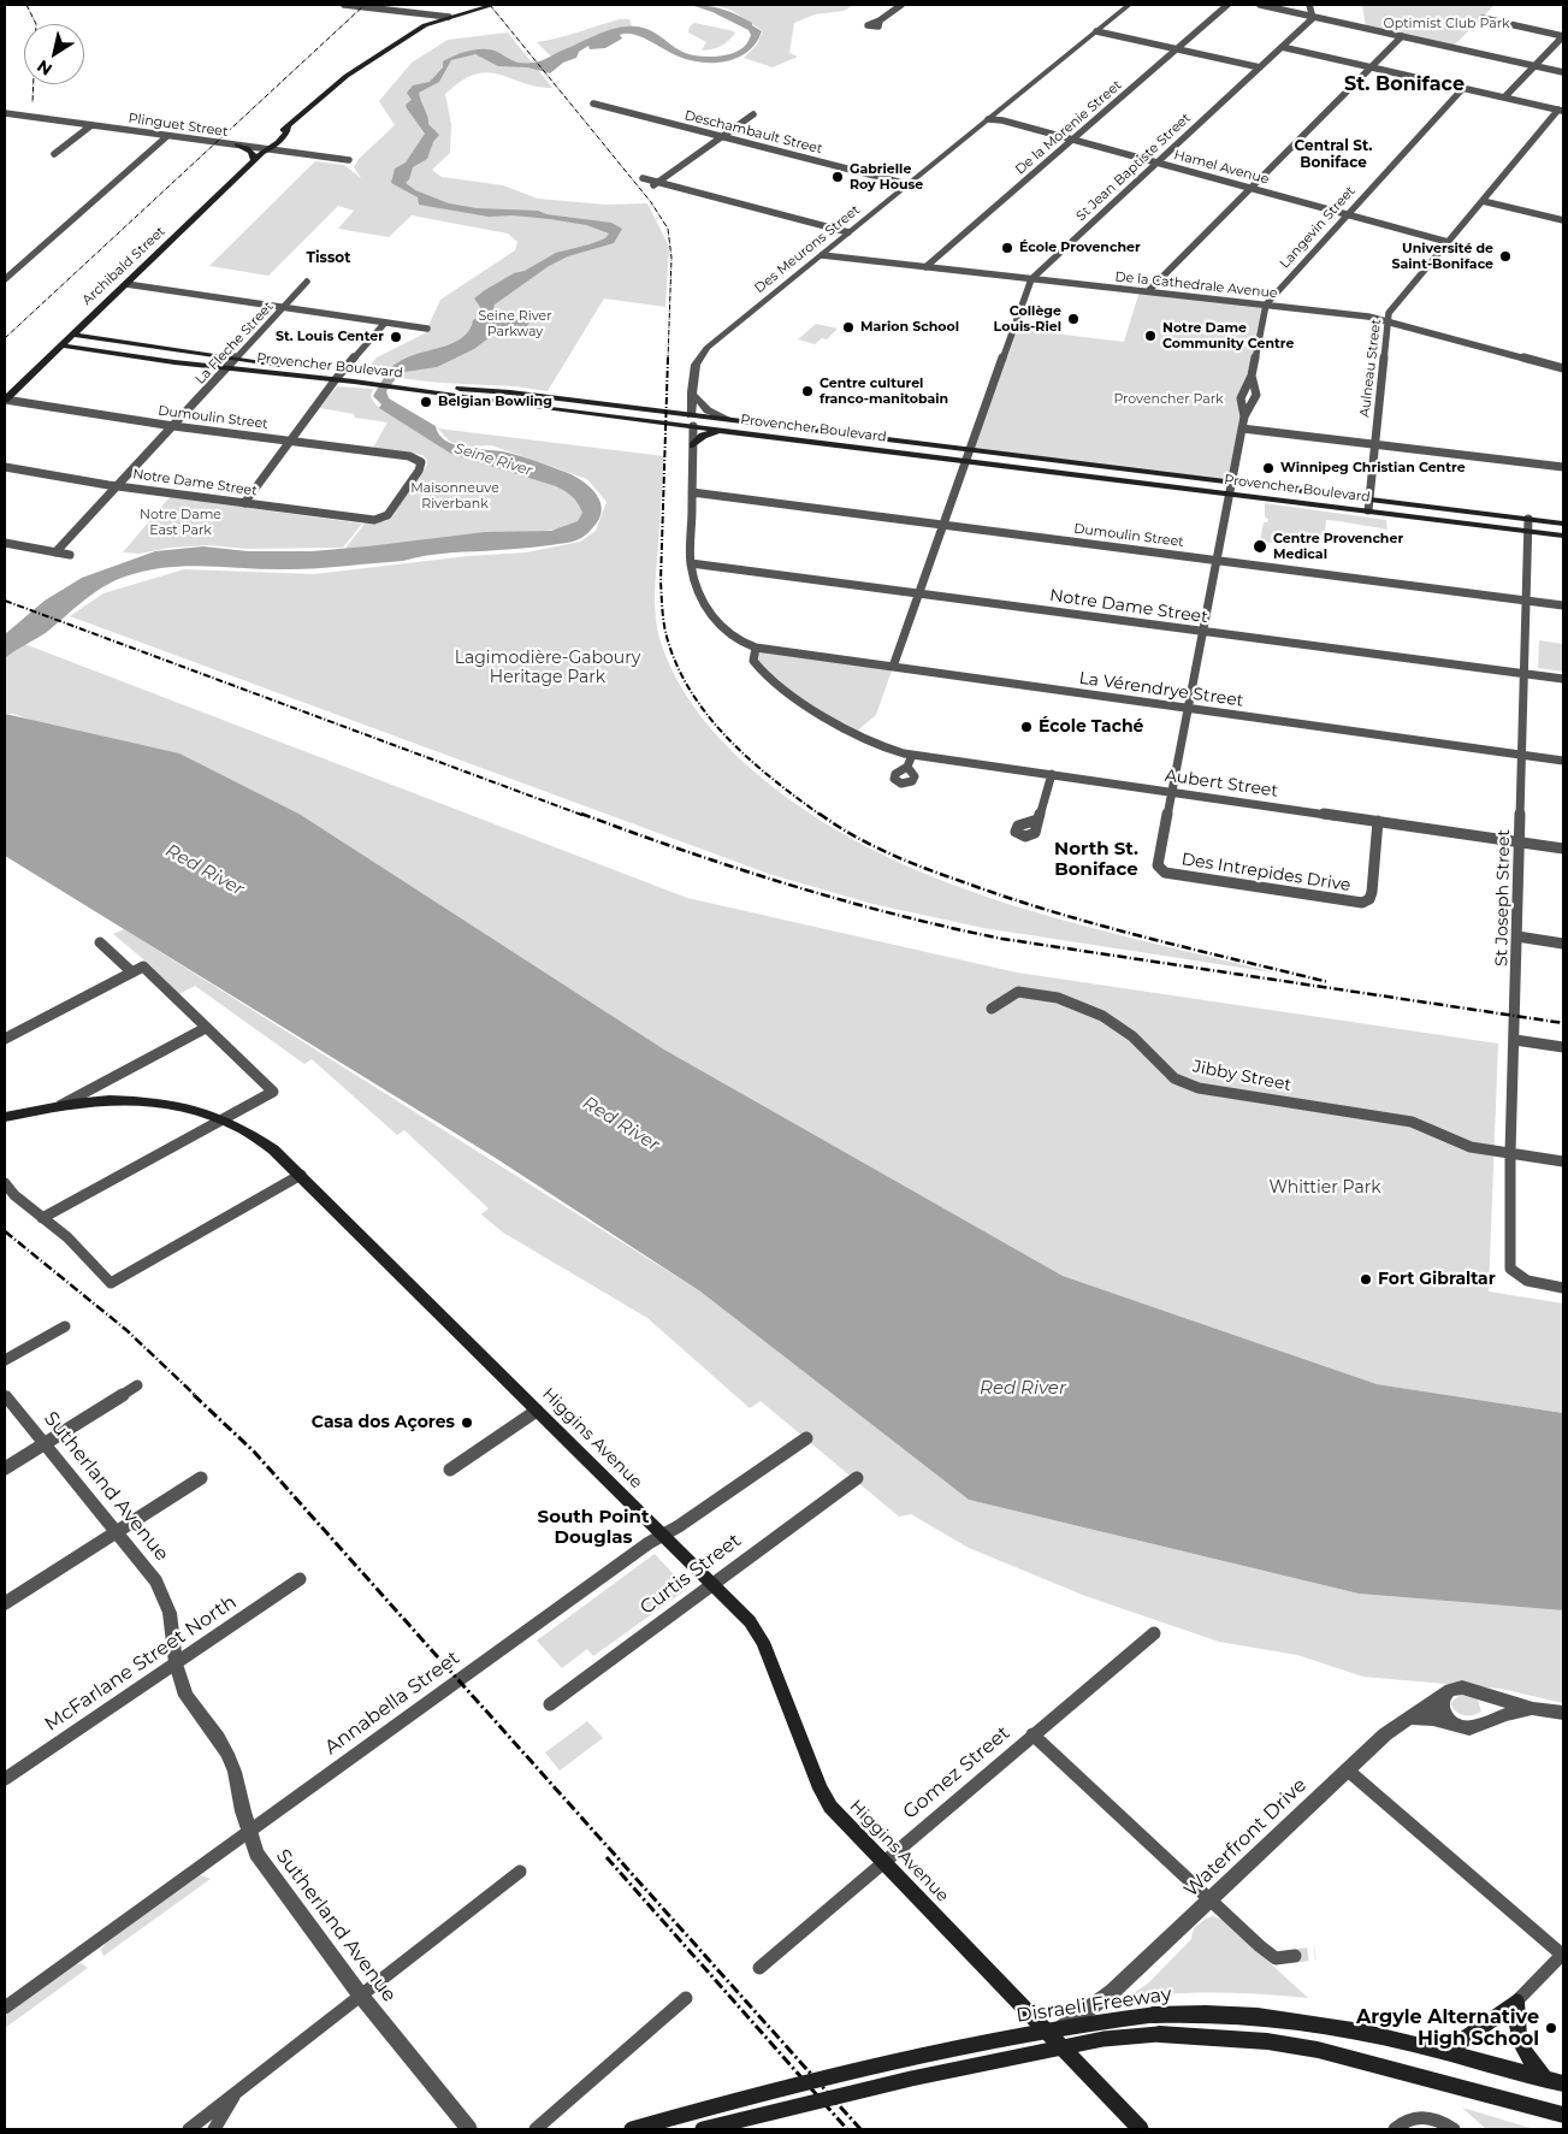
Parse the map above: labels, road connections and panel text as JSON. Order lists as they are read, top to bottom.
{
  "streets": {
    "main road": [
      "Des Meurons Street",
      "Archibald Street",
      "Provencher Boulevard",
      "Higgins Avenue",
      "Disraeli Freeway"
    ],
    "street": [
      "Plinguet Street",
      "De la Morenie Street",
      "Deschambault Street",
      "St Jean Baptiste Street",
      "Hamel Avenue",
      "Langevin Street",
      "De la Cathedrale Avenue",
      "La Fleche Street",
      "Aulneau Street",
      "Dumoulin Street",
      "Notre Dame Street",
      "La Vérendrye Street",
      "Aubert Street",
      "Des Intrepides Drive",
      "St Joseph Street",
      "Jibby Street",
      "Sutherland Avenue",
      "Curtis Street",
      "McFarlane Street North",
      "Annabella Street",
      "Gomez Street",
      "Waterfront Drive"
    ]
  },
  "crossings": [
    ["Plinguet Street", "Archibald Street"],
    ["De la Morenie Street", "Hamel Avenue"],
    ["De la Morenie Street", "De la Cathedrale Avenue"],
    ["Deschambault Street", "Des Meurons Street"],
    ["St Jean Baptiste Street", "Hamel Avenue"],
    ["St Jean Baptiste Street", "De la Cathedrale Avenue"],
    ["St Jean Baptiste Street", "Provencher Boulevard"],
    ["St Jean Baptiste Street", "Dumoulin Street"],
    ["Hamel Avenue", "Langevin Street"],
    ["Hamel Avenue", "Des Meurons Street"],
    ["Hamel Avenue", "Aulneau Street"],
    ["Langevin Street", "De la Cathedrale Avenue"],
    ["Des Meurons Street", "De la Cathedrale Avenue"],
    ["Des Meurons Street", "Provencher Boulevard"],
    ["Des Meurons Street", "La Vérendrye Street"],
    ["Archibald Street", "Provencher Boulevard"],
    ["Archibald Street", "Dumoulin Street"],
    ["De la Cathedrale Avenue", "Aulneau Street"],
    ["La Fleche Street", "Provencher Boulevard"],
    ["La Fleche Street", "Dumoulin Street"],
    ["La Fleche Street", "Notre Dame Street"],
    ["Provencher Boulevard", "Aulneau Street"],
    ["Provencher Boulevard", "La Vérendrye Street"],
    ["Provencher Boulevard", "St Joseph Street"],
    ["Dumoulin Street", "Notre Dame Street"],
    ["Dumoulin Street", "La Vérendrye Street"],
    ["Dumoulin Street", "St Joseph Street"],
    ["Notre Dame Street", "La Vérendrye Street"],
    ["Notre Dame Street", "St Joseph Street"],
    ["La Vérendrye Street", "Aubert Street"],
    ["La Vérendrye Street", "St Joseph Street"],
    ["Aubert Street", "Des Intrepides Drive"],
    ["Aubert Street", "St Joseph Street"],
    ["St Joseph Street", "Jibby Street"],
    ["Higgins Avenue", "Curtis Street"],
    ["Higgins Avenue", "Annabella Street"],
    ["Higgins Avenue", "Gomez Street"],
    ["Higgins Avenue", "Waterfront Drive"],
    ["Sutherland Avenue", "McFarlane Street North"],
    ["Sutherland Avenue", "Annabella Street"]
  ],
  "districts": [
    "St. Boniface",
    "Central St. Boniface",
    "Tissot",
    "North St. Boniface",
    "South Point Douglas"
  ],
  "water": ["Seine River", "Red River"],
  "parks": [
    "Optimist Club Park",
    "Seine River Parkway",
    "Provencher Park",
    "Maisonneuve Riverbank",
    "Notre Dame East Park",
    "Lagimodière-Gaboury Heritage Park",
    "Whittier Park"
  ],
  "places": [
    "Gabrielle Roy House",
    "École Provencher",
    "Université de Saint-Boniface",
    "Collège Louis-Riel",
    "Marion School",
    "Notre Dame Community Centre",
    "St. Louis Center",
    "Centre culturel franco-manitobain",
    "Belgian Bowling",
    "Winnipeg Christian Centre",
    "Centre Provencher Medical",
    "École Taché",
    "Fort Gibraltar",
    "Casa dos Açores",
    "Argyle Alternative High School"
  ],
  "north": "bottom left"
}
